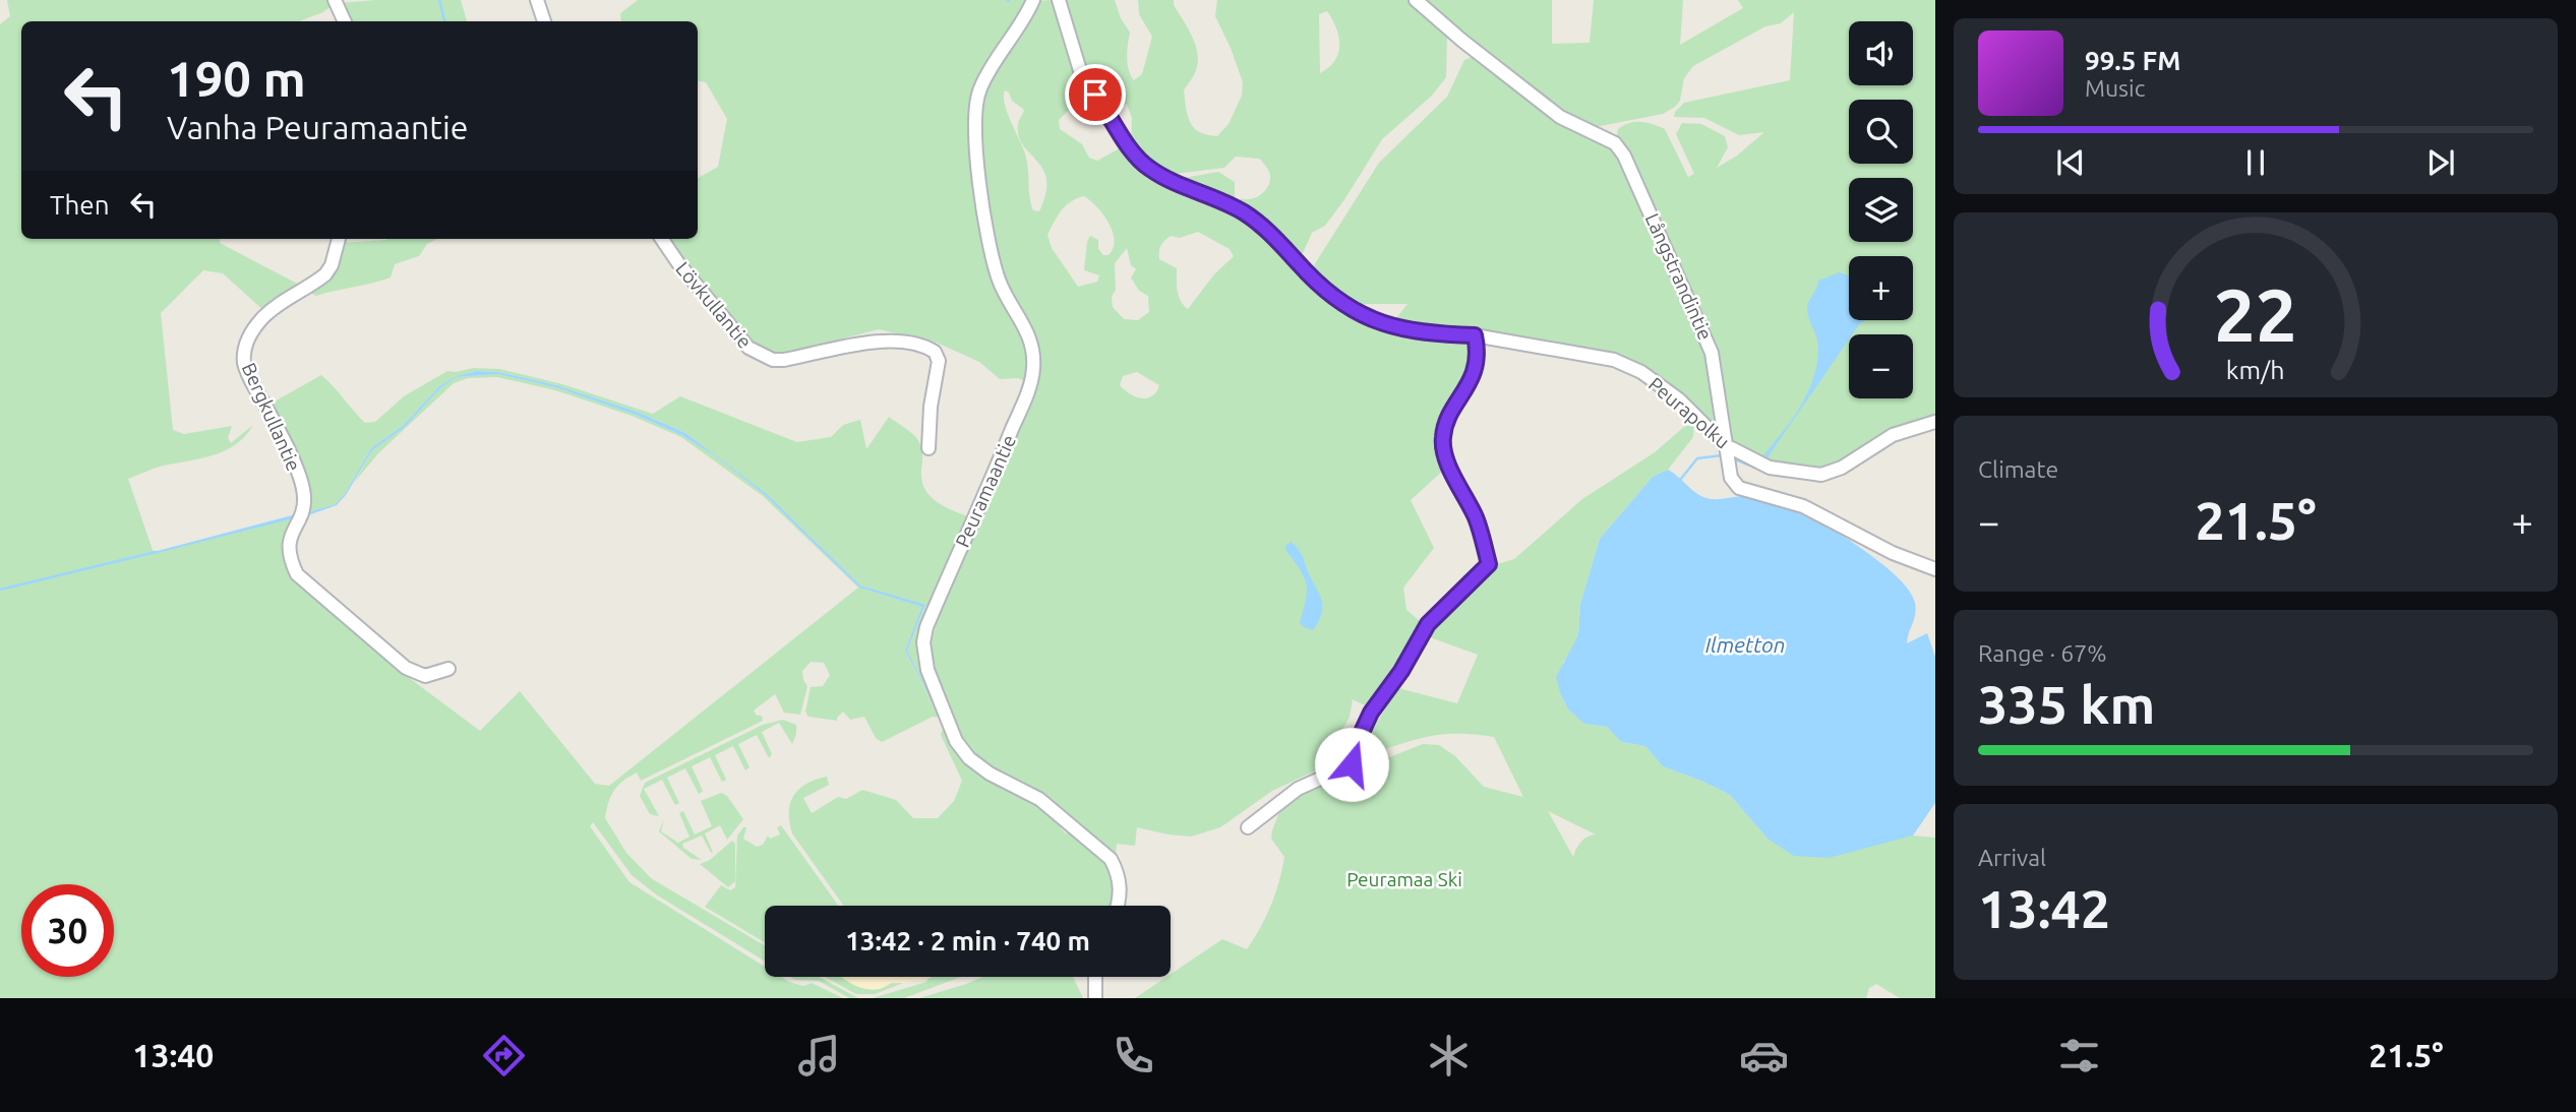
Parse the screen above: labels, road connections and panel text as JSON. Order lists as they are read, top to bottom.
{
  "streets": {
    "street": [
      "Långstrandintie",
      "Lövkullantie",
      "Peurapolku",
      "Bergkullantie",
      "Peuramaantie"
    ]
  },
  "crossings": [
    ["Långstrandintie", "Peurapolku"]
  ],
  "water": ["Ilmetton"],
  "parks": ["Peuramaa Ski"],
  "page": {
    "map_buttons": ["+", "−"],
    "turn": ["190 m", "Vanha Peuramaantie"],
    "song": ["99.5 FM", "Music"],
    "then": "Then",
    "tile": [
      "Climate",
      ["Range · 67%", "335 km"],
      ["Arrival", "13:42"]
    ],
    "heat": ["−", "21.5°", "+"],
    "limit": "30",
    "trip": "13:42 · 2 min · 740 m",
    "tabs": ["13:40", "21.5°"],
    "gauge": ["22", "km/h"]
  }
}
